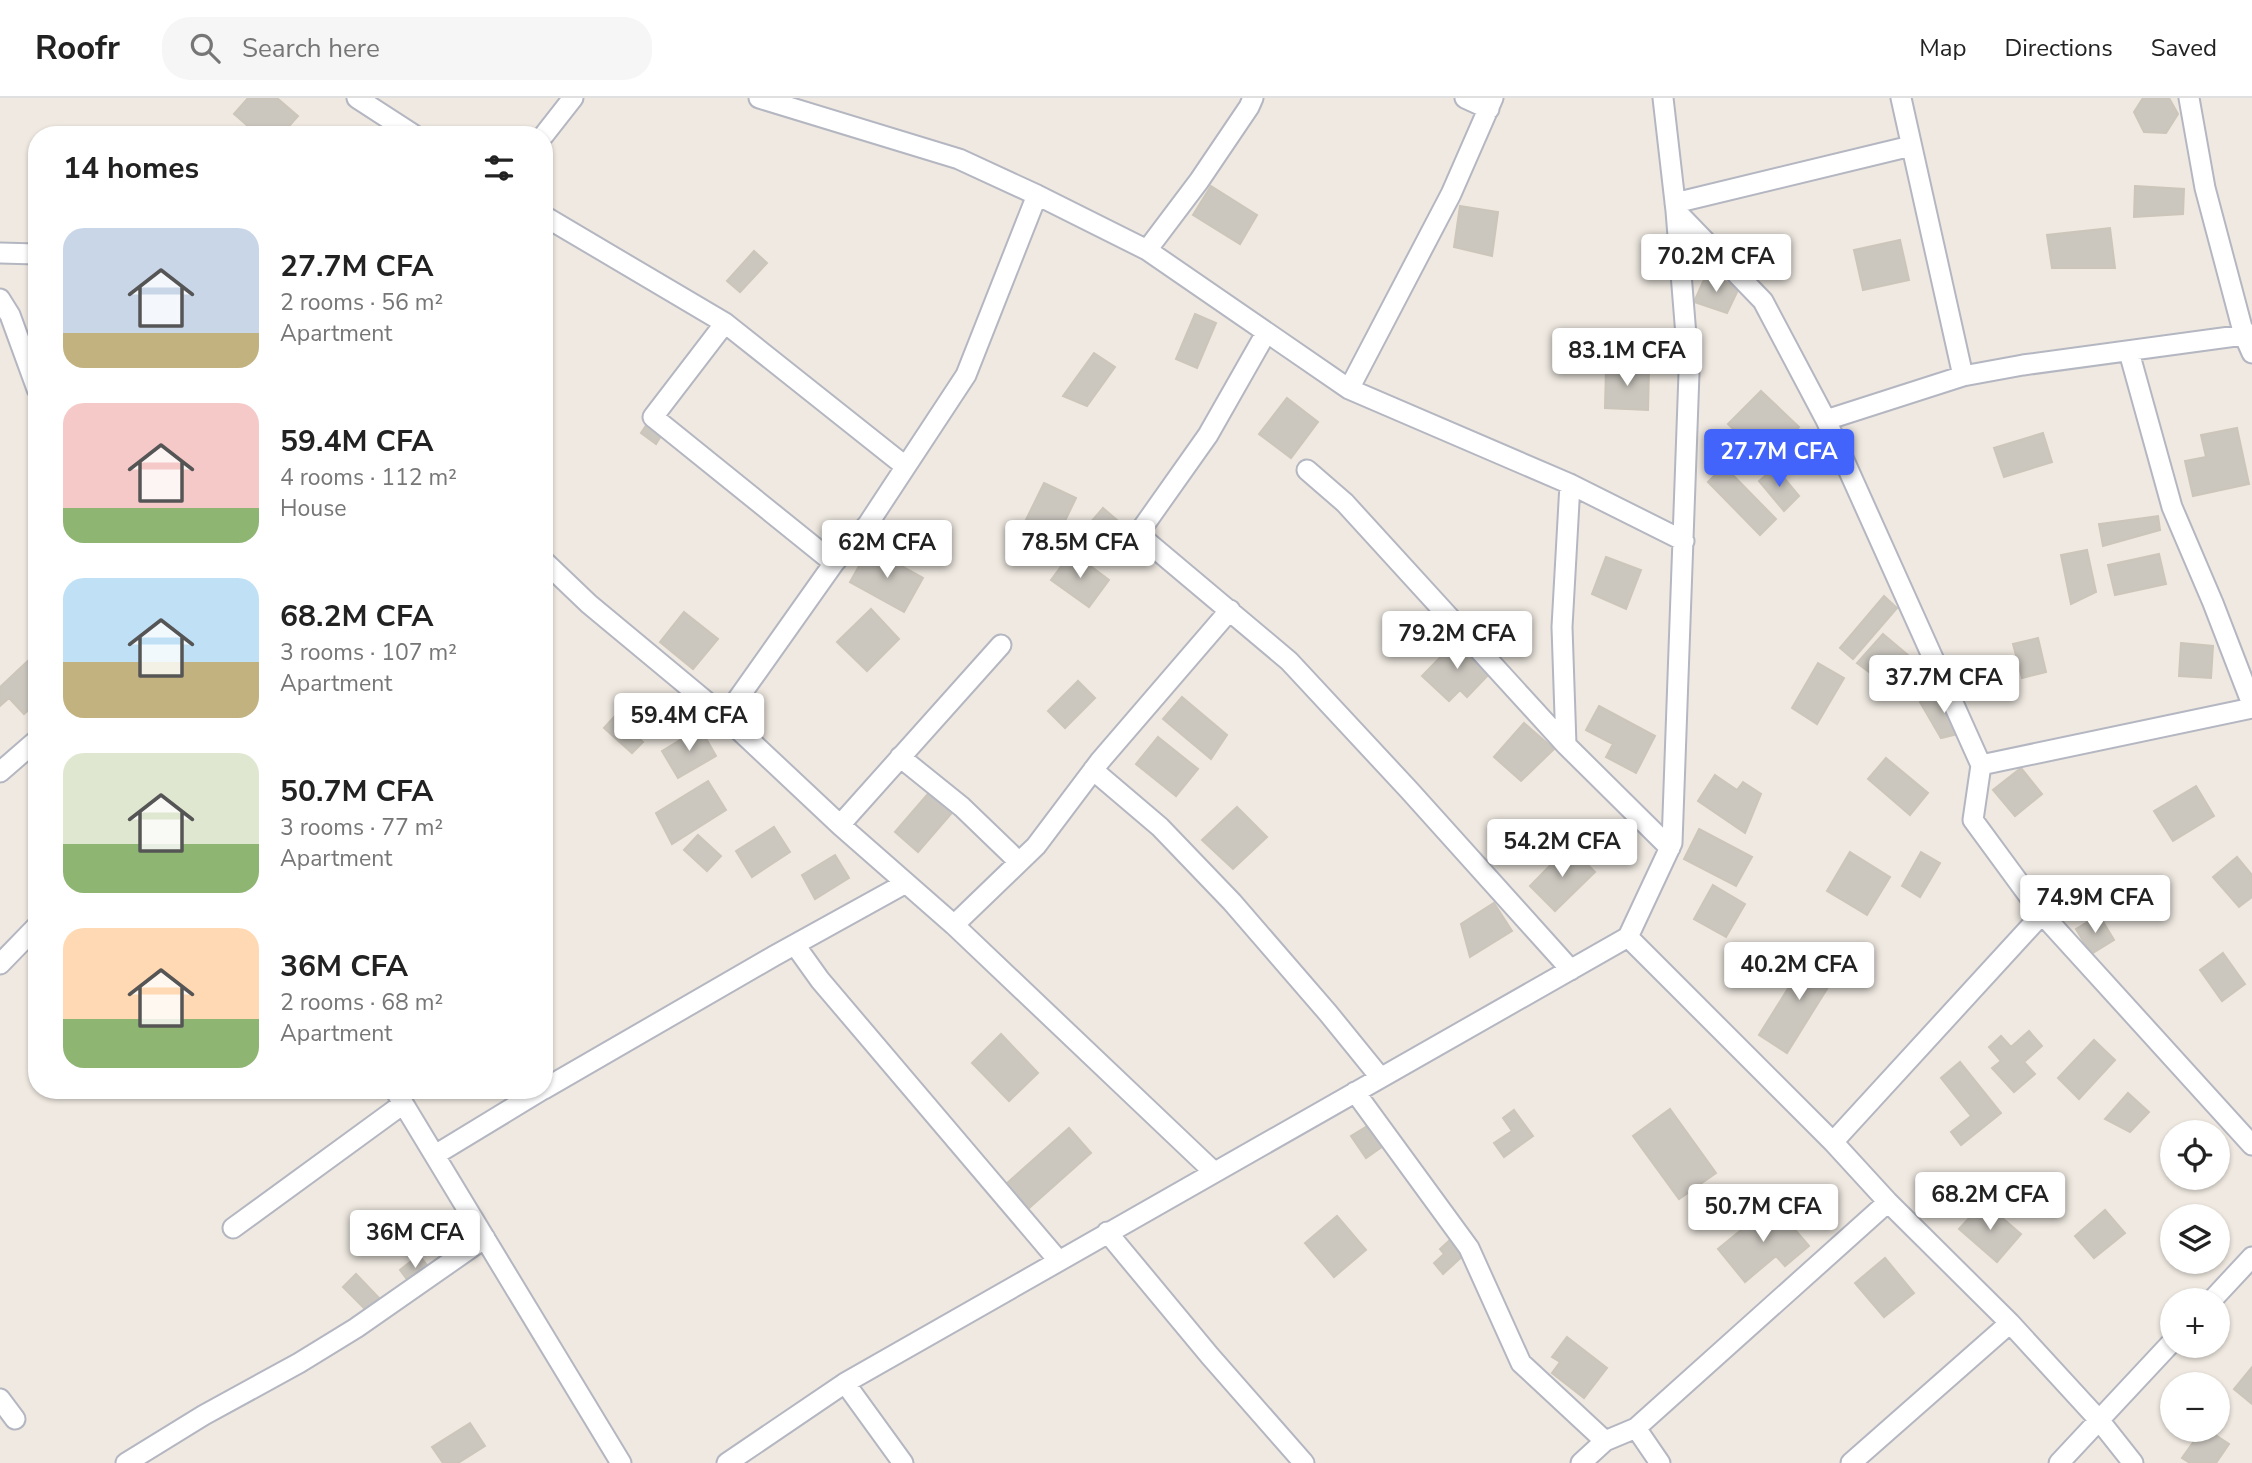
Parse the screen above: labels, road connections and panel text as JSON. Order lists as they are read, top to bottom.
{
  "page": {
    "header": "Roofr",
    "search": "Search here",
    "nav": ["Map", "Directions", "Saved"],
    "heading": "14 homes",
    "list": [
      {
        "name": "27.7M CFA",
        "note": "2 rooms · 56 m² · Apartment"
      },
      {
        "name": "59.4M CFA",
        "note": "4 rooms · 112 m² · House"
      },
      {
        "name": "68.2M CFA",
        "note": "3 rooms · 107 m² · Apartment"
      },
      {
        "name": "50.7M CFA",
        "note": "3 rooms · 77 m² · Apartment"
      },
      {
        "name": "36M CFA",
        "note": "2 rooms · 68 m² · Apartment"
      }
    ],
    "price": [
      "70.2M CFA",
      "83.1M CFA",
      "27.7M CFA",
      "62M CFA",
      "78.5M CFA",
      "79.2M CFA",
      "37.7M CFA",
      "59.4M CFA",
      "54.2M CFA",
      "74.9M CFA",
      "40.2M CFA",
      "68.2M CFA",
      "50.7M CFA",
      "36M CFA"
    ],
    "map_buttons": ["+", "−"]
  }
}
